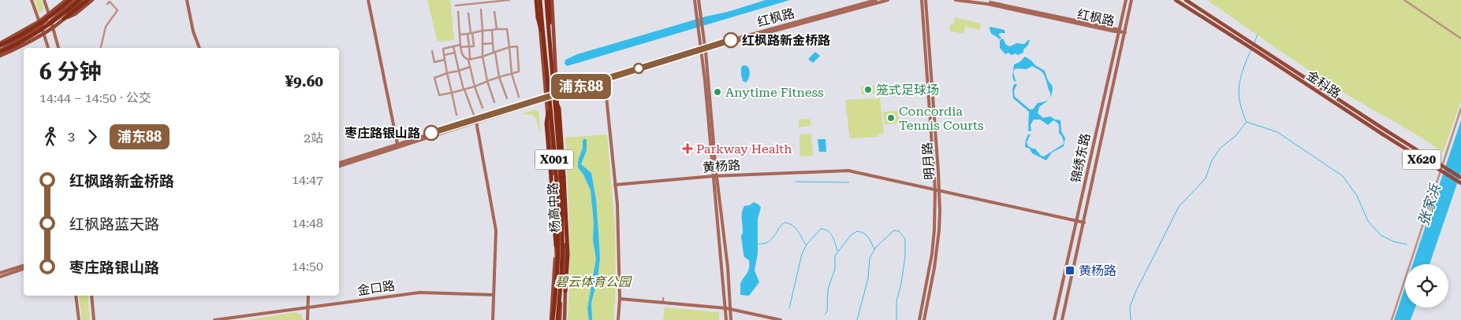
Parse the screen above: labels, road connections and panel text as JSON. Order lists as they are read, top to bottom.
{
  "streets": {
    "highway": ["X001", "杨高中路"],
    "main road": ["金科路", "X620"],
    "street": [
      "红枫路",
      "锦绣东路",
      "明月路",
      "黄杨路",
      "金口路"
    ]
  },
  "crossings": [
    ["红枫路", "锦绣东路"],
    ["红枫路", "杨高中路"],
    ["锦绣东路", "黄杨路"],
    ["X001", "杨高中路"],
    ["明月路", "黄杨路"]
  ],
  "water": ["张家浜"],
  "parks": ["碧云体育公园"],
  "places": {
    "other": [
      "红枫路新金桥路",
      "笼式足球场",
      "Anytime Fitness",
      "Concordia Tennis Courts",
      "枣庄路银山路"
    ],
    "health": ["Parkway Health"],
    "transit": ["黄杨路"]
  },
  "lines": ["bus line 浦东88"],
  "page": {
    "on_map": "浦东88",
    "heading": ["6 分钟", "14:44 – 14:50 · 公交", "¥9.60"],
    "legs": ["3", "浦东88", "2站"],
    "list": [
      {
        "name": "红枫路新金桥路",
        "value": "14:47"
      },
      {
        "name": "红枫路蓝天路",
        "value": "14:48"
      },
      {
        "name": "枣庄路银山路",
        "value": "14:50"
      }
    ]
  }
}
